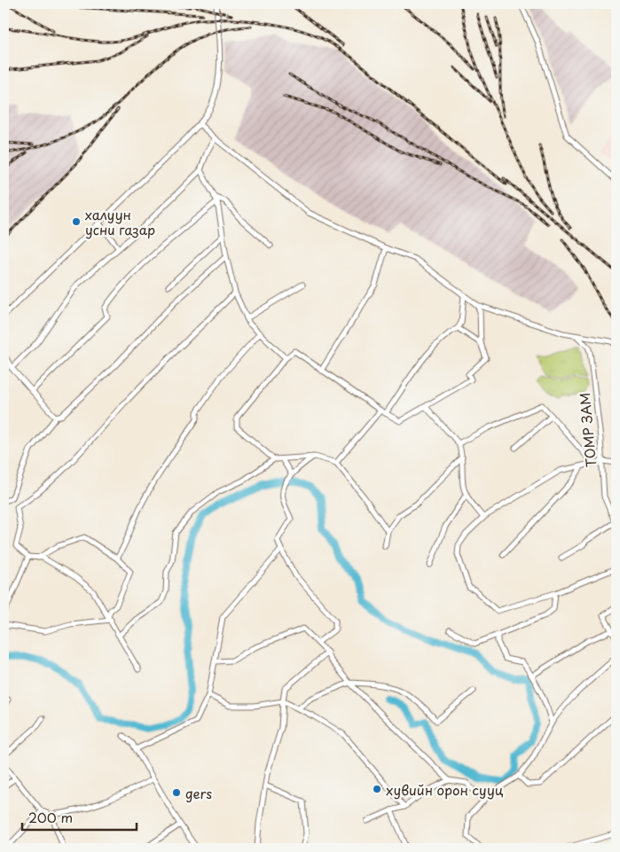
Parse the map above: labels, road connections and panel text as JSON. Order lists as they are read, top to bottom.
{
  "streets": {
    "street": ["ТОМР ЗАМ"]
  },
  "places": ["халуун усни газар", "хувийн орон сууц", "gers"],
  "scale_bar": "200 m"
}
